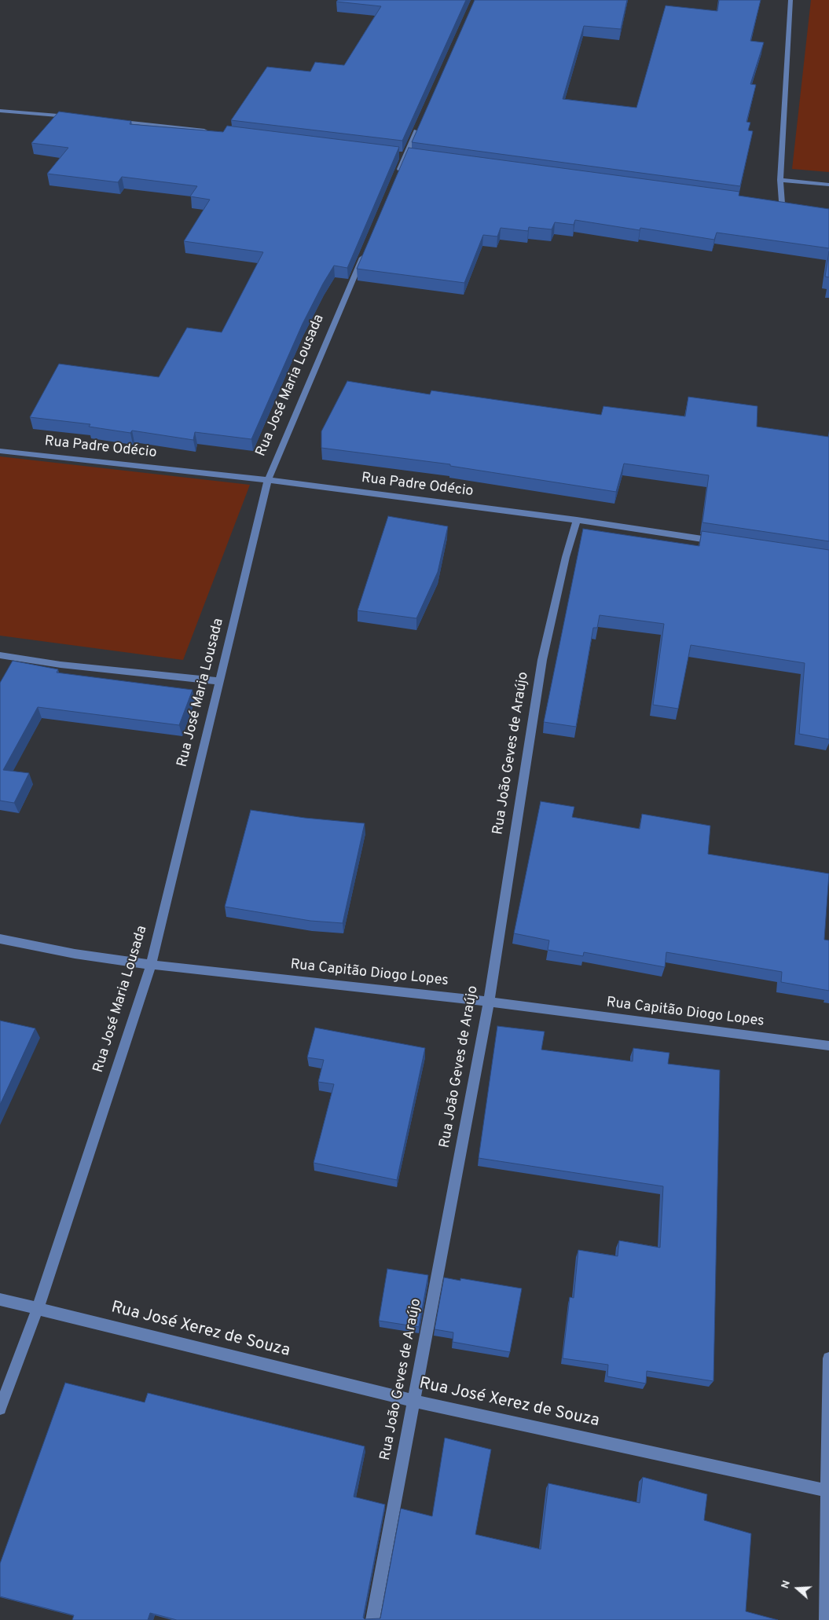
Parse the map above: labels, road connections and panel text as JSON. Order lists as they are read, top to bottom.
{
  "streets": {
    "street": [
      "Rua José Maria Lousada",
      "Rua Padre Odécio",
      "Rua João Geves de Araújo",
      "Rua Capitão Diogo Lopes",
      "Rua José Xerez de Souza"
    ]
  },
  "crossings": [
    ["Rua José Maria Lousada", "Rua Padre Odécio"],
    ["Rua José Maria Lousada", "Rua Capitão Diogo Lopes"],
    ["Rua José Maria Lousada", "Rua José Xerez de Souza"],
    ["Rua Padre Odécio", "Rua João Geves de Araújo"],
    ["Rua João Geves de Araújo", "Rua Capitão Diogo Lopes"],
    ["Rua João Geves de Araújo", "Rua José Xerez de Souza"]
  ],
  "north": "left"
}
